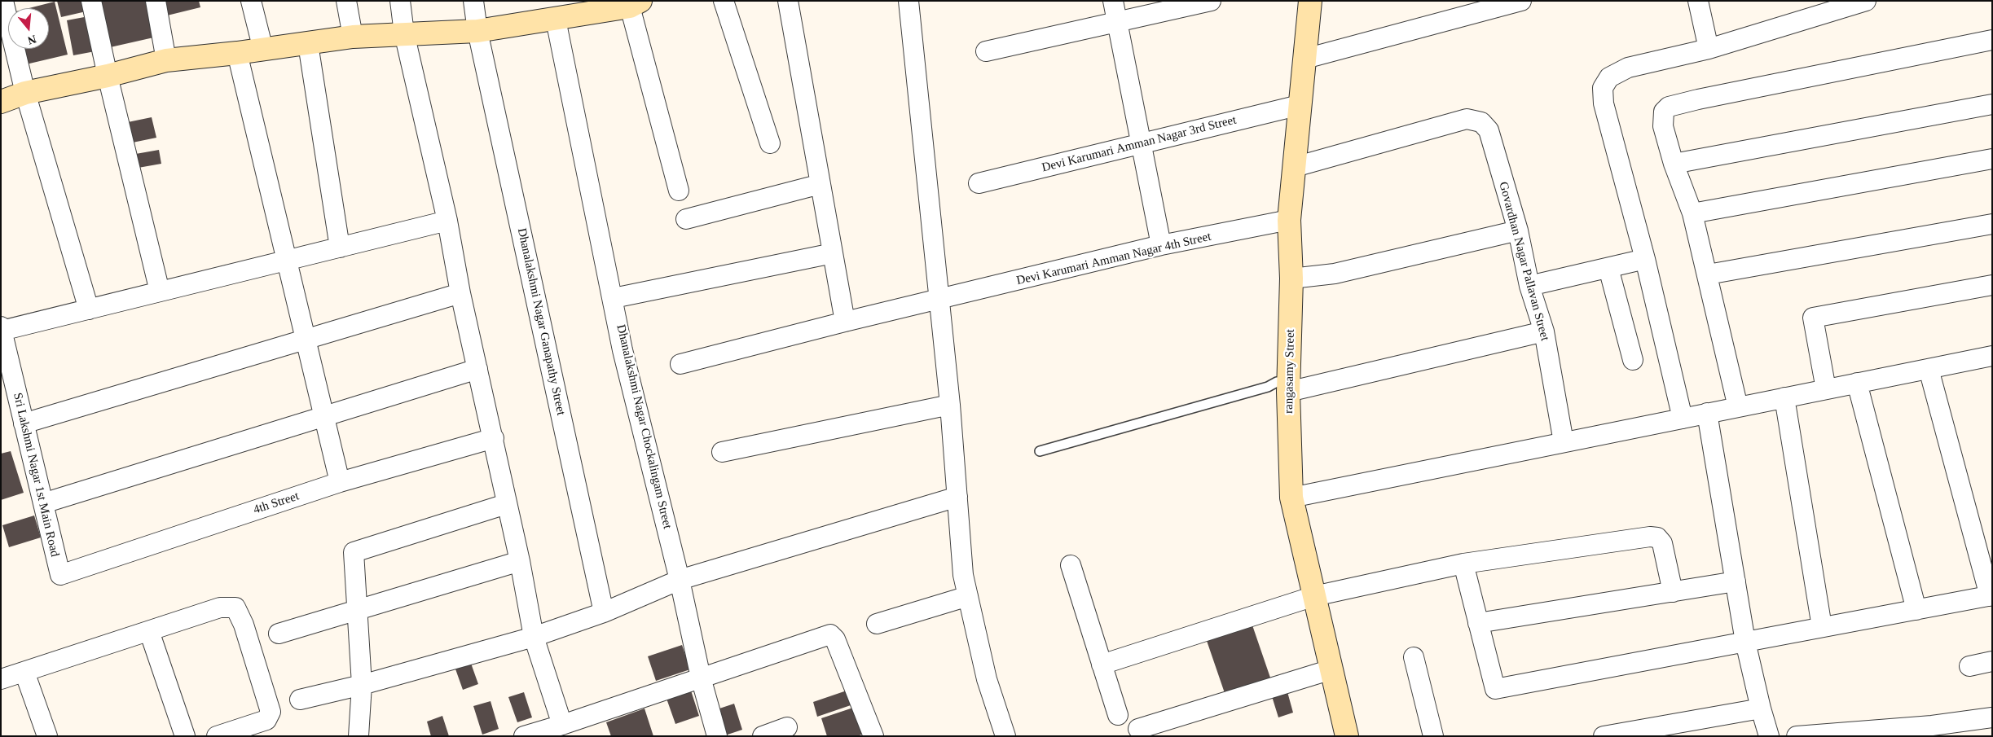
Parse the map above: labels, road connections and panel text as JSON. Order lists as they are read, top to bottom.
{
  "streets": {
    "street": [
      "Devi Karumari Amman Nagar 3rd Street",
      "Devi Karumari Amman Nagar 4th Street",
      "Govardhan Nagar Pallavan Street",
      "Dhanalakshmi Nagar Ganapathy Street",
      "rangasamy Street",
      "Dhanalakshmi Nagar Chockalingam Street",
      "Sri Lakshmi Nagar 1st Main Road",
      "4th Street"
    ]
  },
  "crossings": [
    ["Devi Karumari Amman Nagar 3rd Street", "rangasamy Street"],
    ["Devi Karumari Amman Nagar 4th Street", "rangasamy Street"],
    ["Govardhan Nagar Pallavan Street", "rangasamy Street"],
    ["Sri Lakshmi Nagar 1st Main Road", "4th Street"]
  ],
  "north": "bottom"
}
